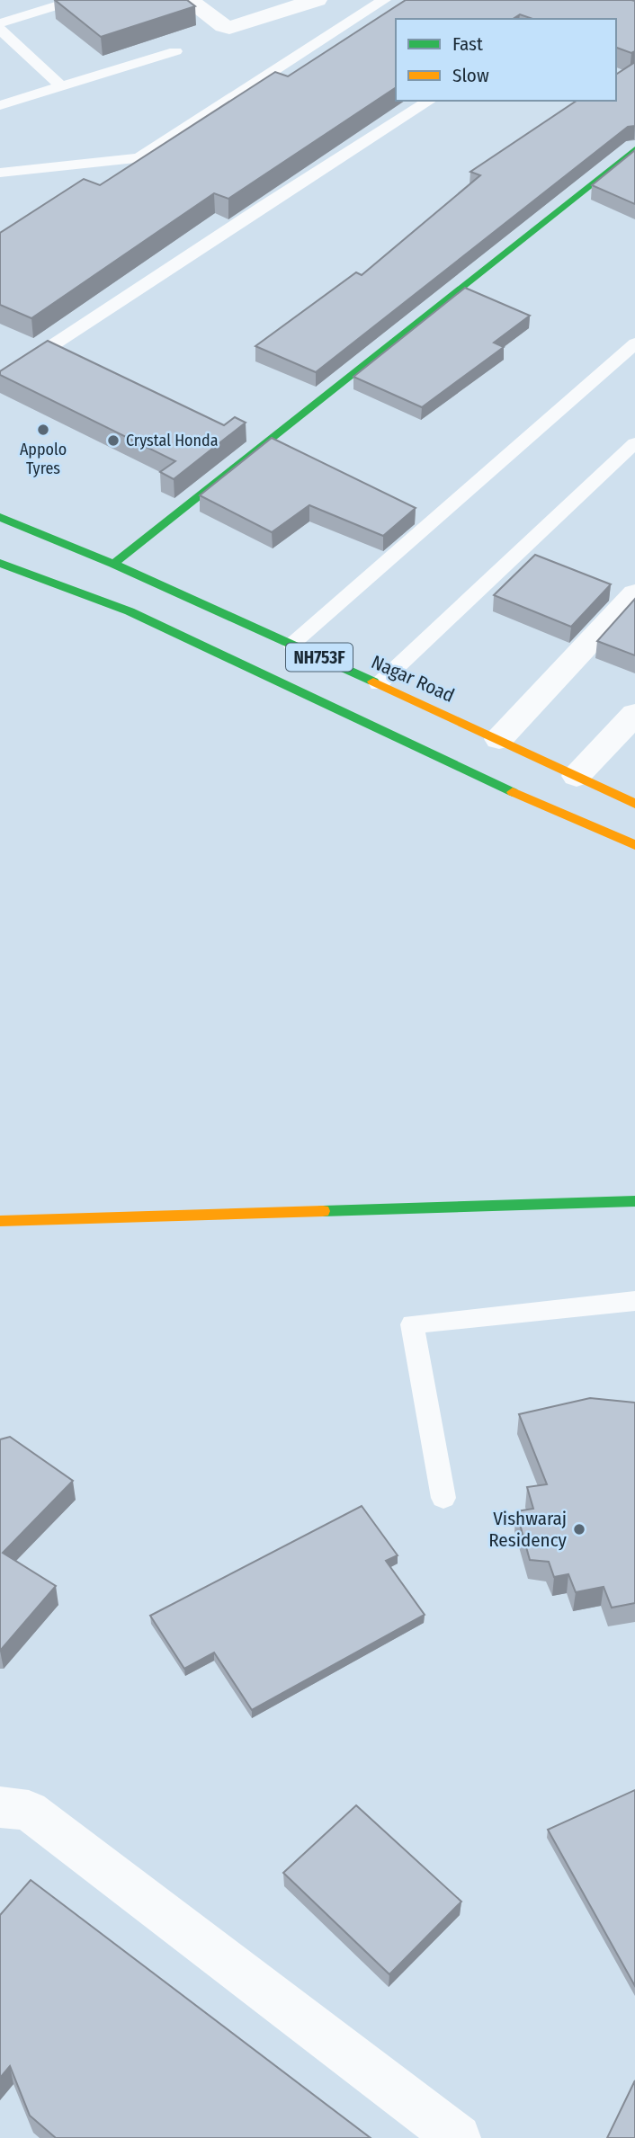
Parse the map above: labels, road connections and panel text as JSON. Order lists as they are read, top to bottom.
{
  "streets": {
    "main road": ["NH753F", "Nagar Road"]
  },
  "places": ["Appolo Tyres", "Crystal Honda", "Vishwaraj Residency"],
  "legend": ["Fast", "Slow"]
}
